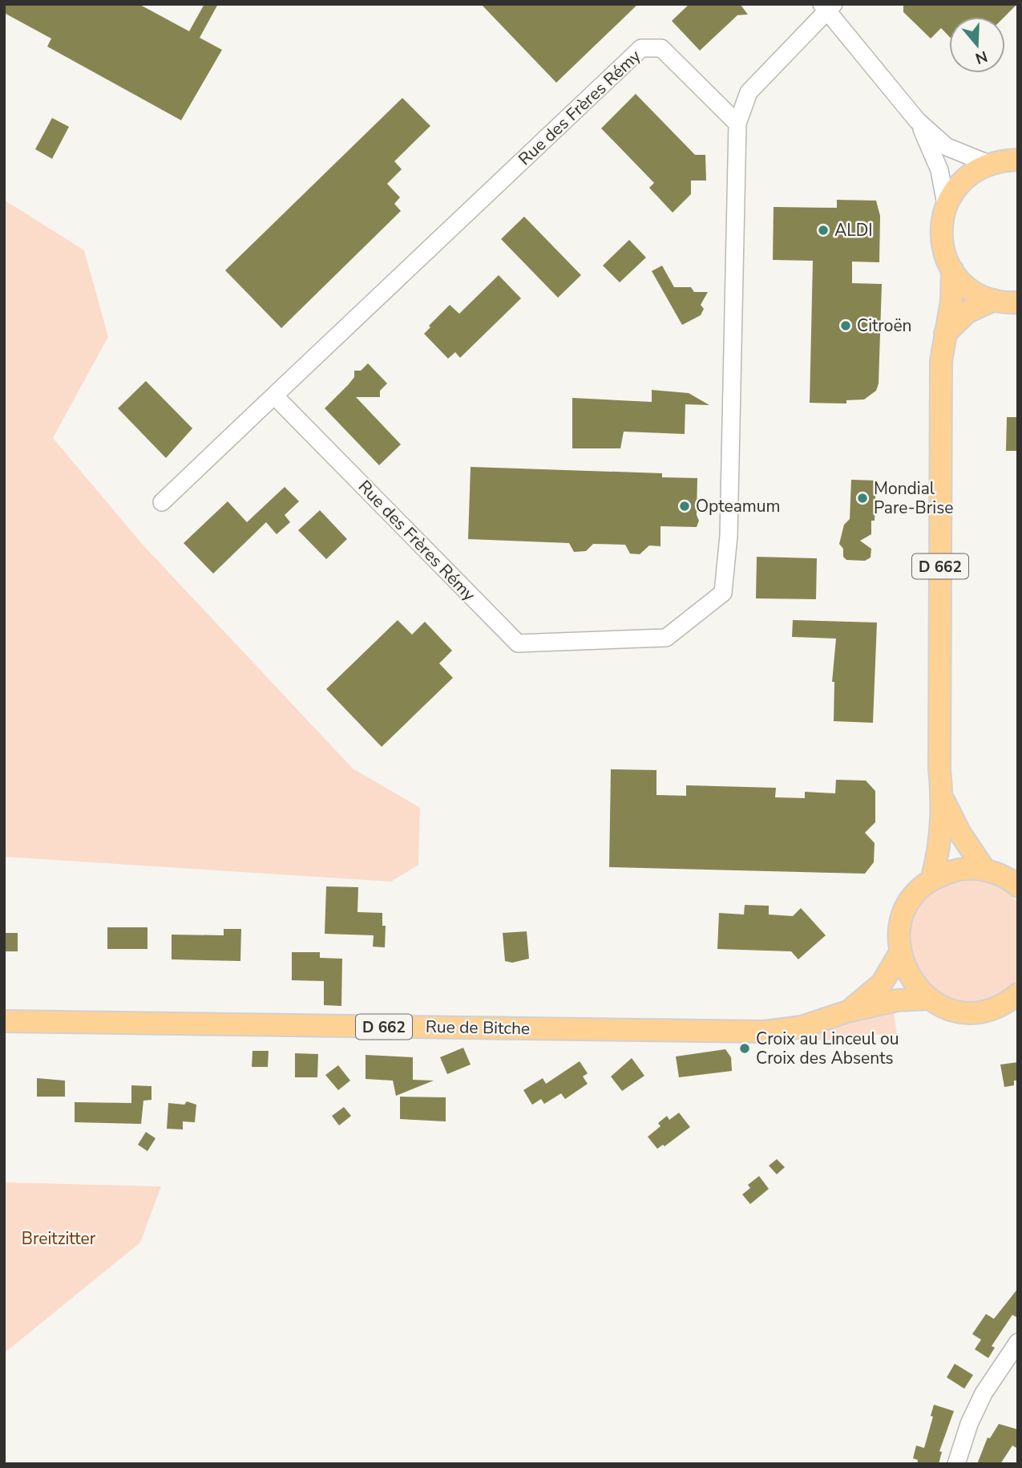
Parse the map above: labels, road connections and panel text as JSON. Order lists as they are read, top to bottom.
{
  "streets": {
    "main road": ["D 662", "Rue de Bitche"],
    "street": ["Rue des Frères Rémy"]
  },
  "crossings": [
    ["D 662", "Rue de Bitche"]
  ],
  "parks": ["Breitzitter"],
  "places": [
    "ALDI",
    "Citroën",
    "Mondial Pare-Brise",
    "Opteamum",
    "Croix au Linceul ou Croix des Absents"
  ],
  "north": "bottom"
}
